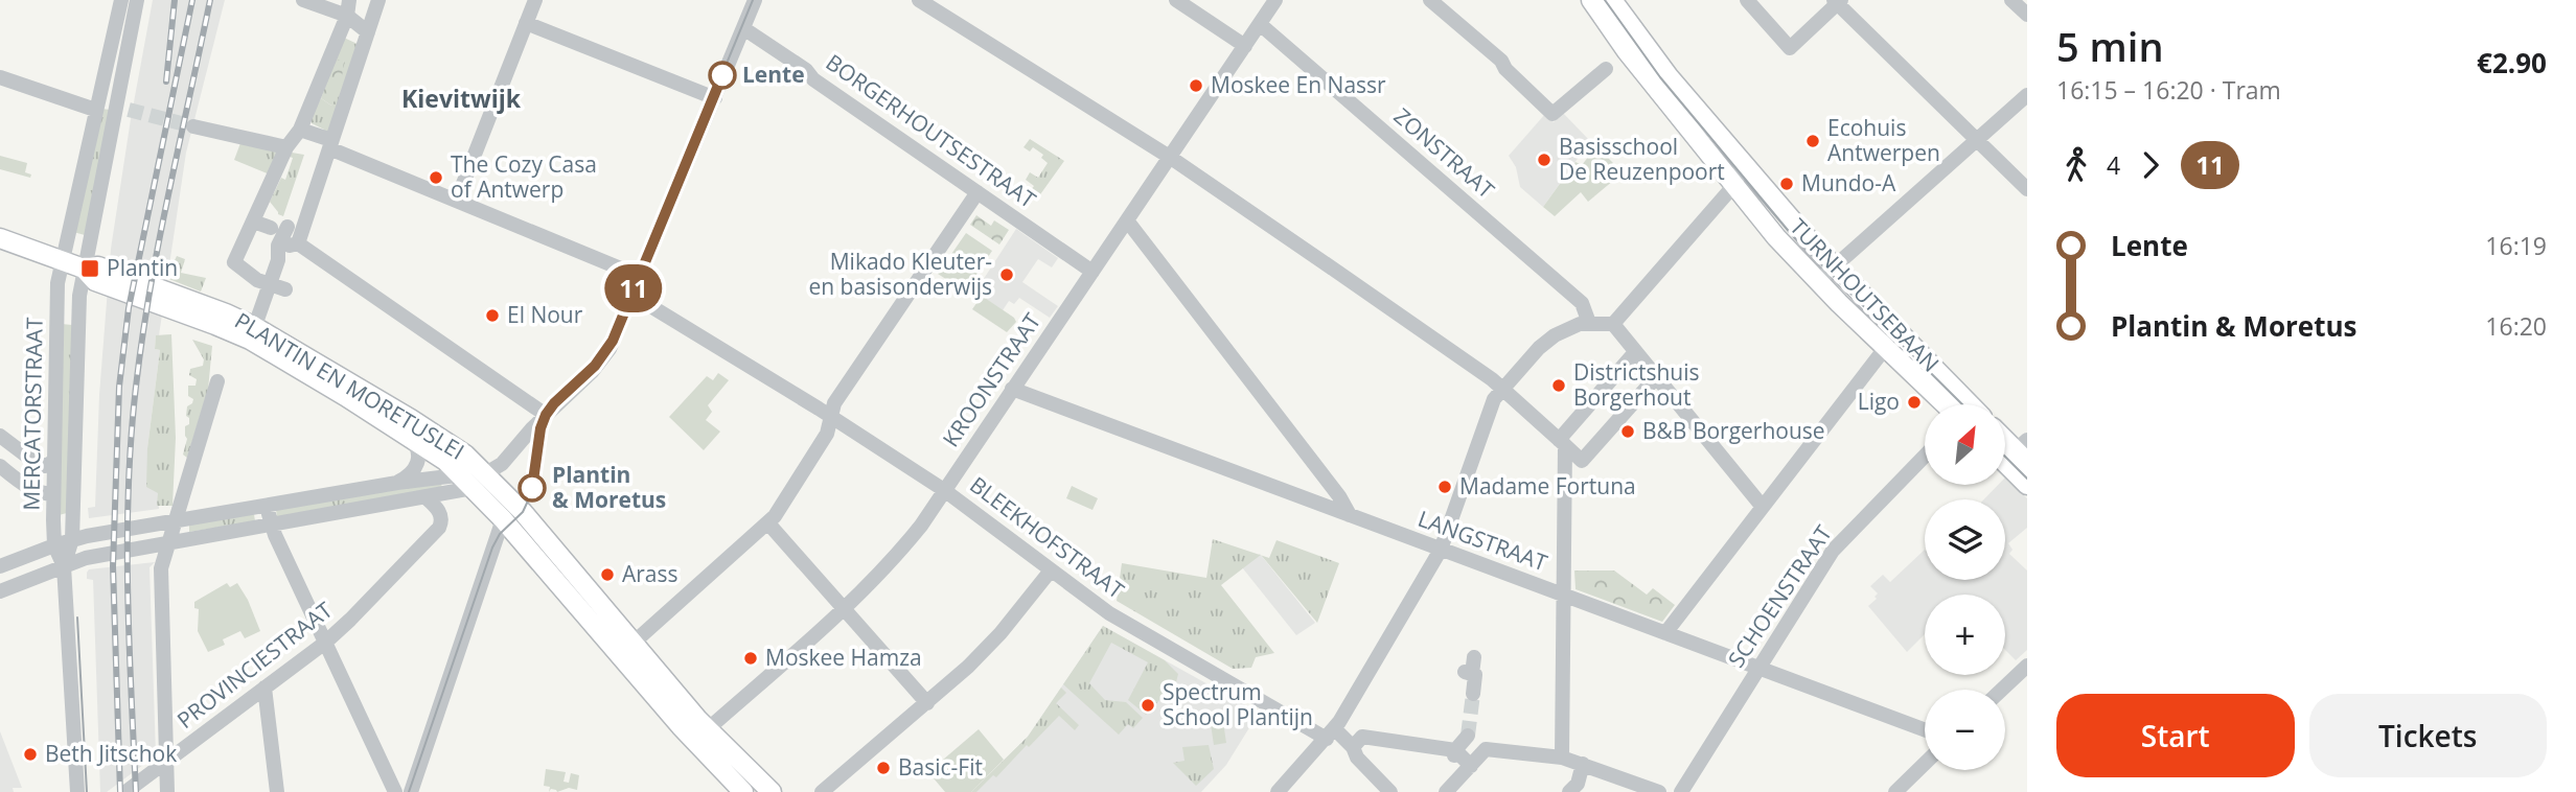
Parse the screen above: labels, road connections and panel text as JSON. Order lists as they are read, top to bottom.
{
  "streets": {
    "main road": ["TURNHOUTSEBAAN", "PLANTIN EN MORETUSLEI"],
    "street": [
      "BORGERHOUTSESTRAAT",
      "ZONSTRAAT",
      "KROONSTRAAT",
      "MERCATORSTRAAT",
      "BLEEKHOFSTRAAT",
      "LANGSTRAAT",
      "SCHOENSTRAAT",
      "PROVINCIESTRAAT"
    ]
  },
  "crossings": [
    ["BORGERHOUTSESTRAAT", "KROONSTRAAT"],
    ["ZONSTRAAT", "KROONSTRAAT"],
    ["KROONSTRAAT", "PLANTIN EN MORETUSLEI"],
    ["KROONSTRAAT", "BLEEKHOFSTRAAT"],
    ["KROONSTRAAT", "LANGSTRAAT"],
    ["PLANTIN EN MORETUSLEI", "MERCATORSTRAAT"],
    ["LANGSTRAAT", "SCHOENSTRAAT"]
  ],
  "districts": ["Kievitwijk"],
  "places": {
    "other": [
      "Lente",
      "Moskee En Nassr",
      "Ecohuis Antwerpen",
      "Basisschool De Reuzenpoort",
      "The Cozy Casa of Antwerp",
      "Mundo-A",
      "Mikado Kleuter- en basisonderwijs",
      "El Nour",
      "Districtshuis Borgerhout",
      "Ligo",
      "B&B Borgerhouse",
      "Madame Fortuna",
      "Plantin & Moretus",
      "Arass",
      "Moskee Hamza",
      "Spectrum School Plantijn",
      "Beth Jitschok",
      "Basic-Fit"
    ],
    "transit": ["Plantin"]
  },
  "lines": ["tram line 11"],
  "north": "top right",
  "page": {
    "on_map": "11",
    "heading": ["5 min", "16:15 – 16:20 · Tram", "€2.90"],
    "legs": ["4", "11"],
    "list": [
      {
        "name": "Lente",
        "value": "16:19"
      },
      {
        "name": "Plantin & Moretus",
        "value": "16:20"
      }
    ],
    "map_buttons": ["+", "−"],
    "buttons": ["Start", "Tickets"]
  }
}
